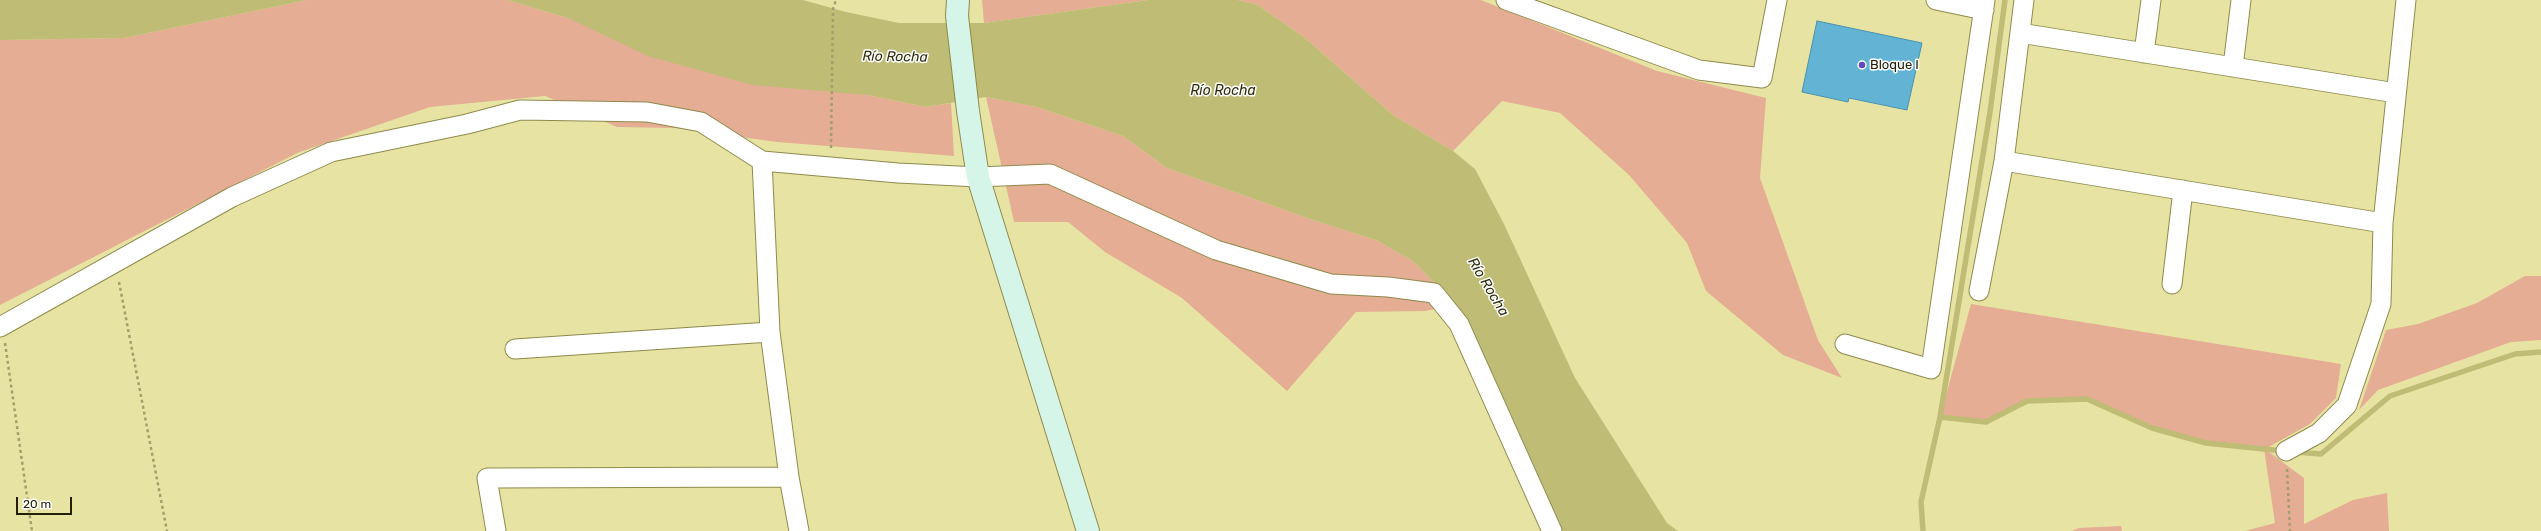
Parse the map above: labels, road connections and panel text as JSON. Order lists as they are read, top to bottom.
{
  "water": ["Río Rocha"],
  "places": ["Bloque I"],
  "scale_bar": "20 m"
}
